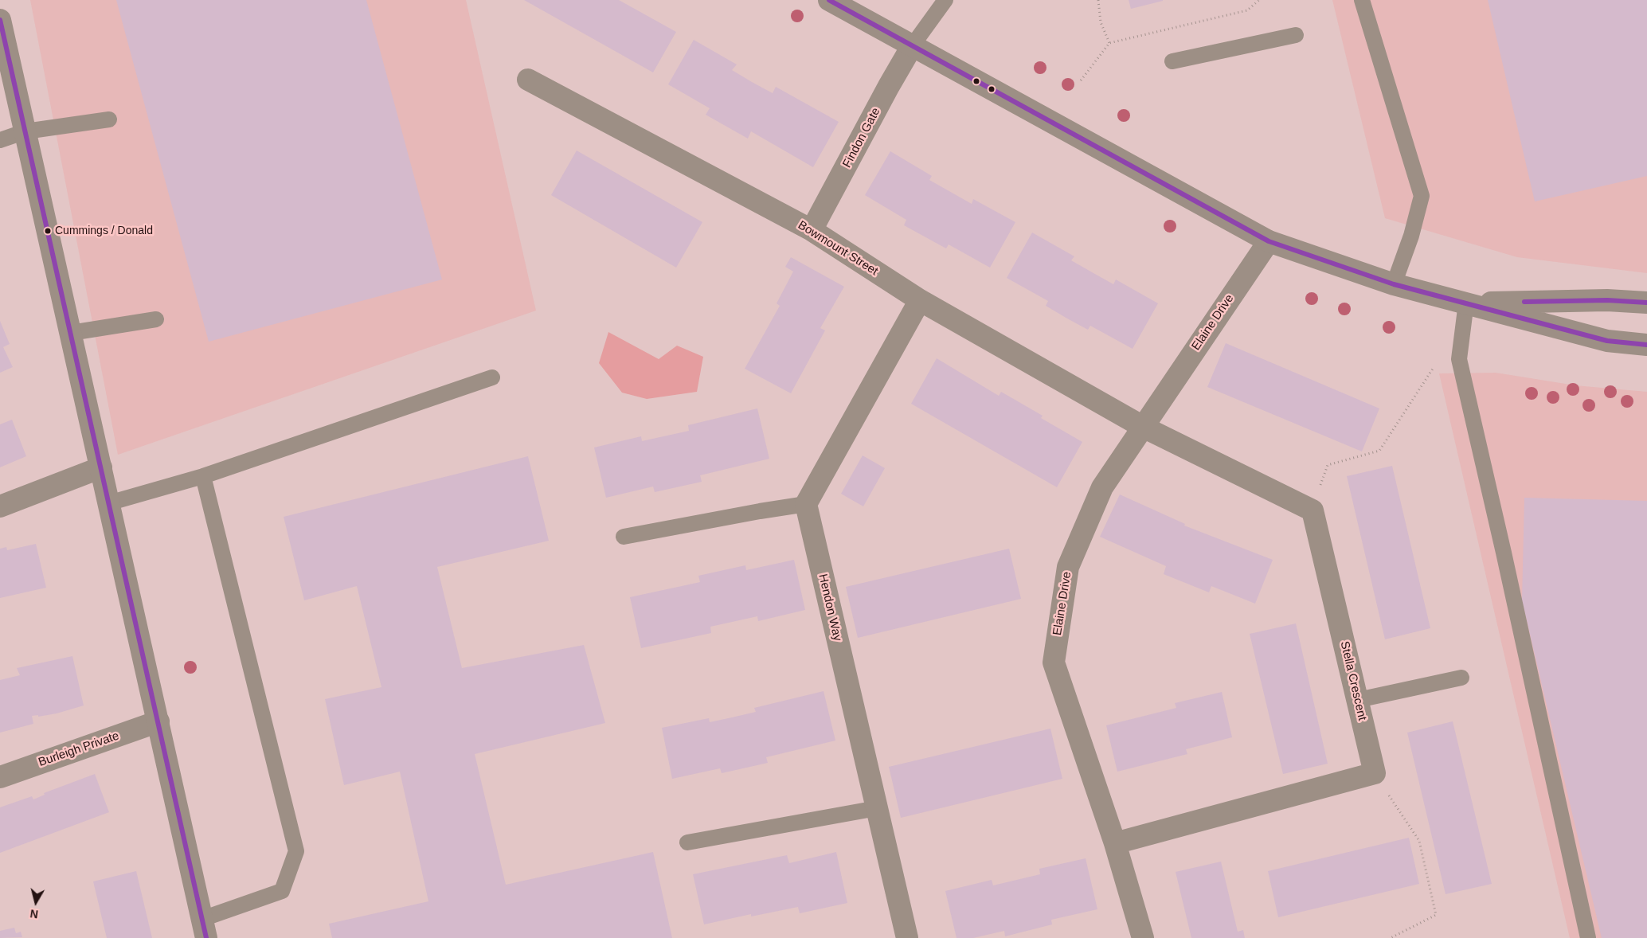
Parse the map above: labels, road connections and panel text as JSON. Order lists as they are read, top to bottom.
{
  "streets": {
    "street": [
      "Findon Gate",
      "Bowmount Street",
      "Elaine Drive",
      "Hendon Way",
      "Stella Crescent",
      "Burleigh Private"
    ]
  },
  "crossings": [
    ["Findon Gate", "Bowmount Street"],
    ["Bowmount Street", "Elaine Drive"]
  ],
  "places": ["Cummings / Donald"],
  "north": "bottom"
}
